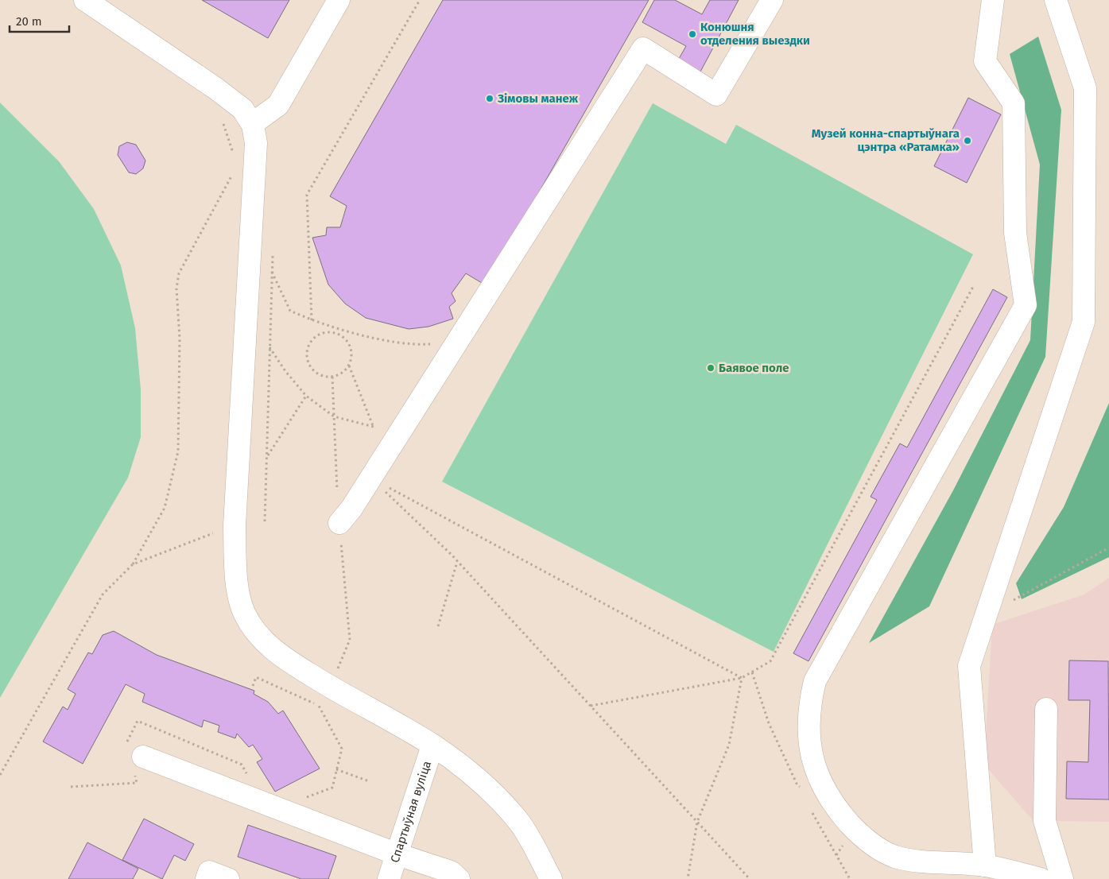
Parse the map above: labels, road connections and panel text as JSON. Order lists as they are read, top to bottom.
{
  "streets": {
    "street": ["Спартыўная вуліца"]
  },
  "places": [
    "Конюшня отделения выездки",
    "Зімовы манеж",
    "Музей конна-спартыўнага цэнтра «Ратамка»",
    "Баявое поле"
  ],
  "scale_bar": "20 m"
}
